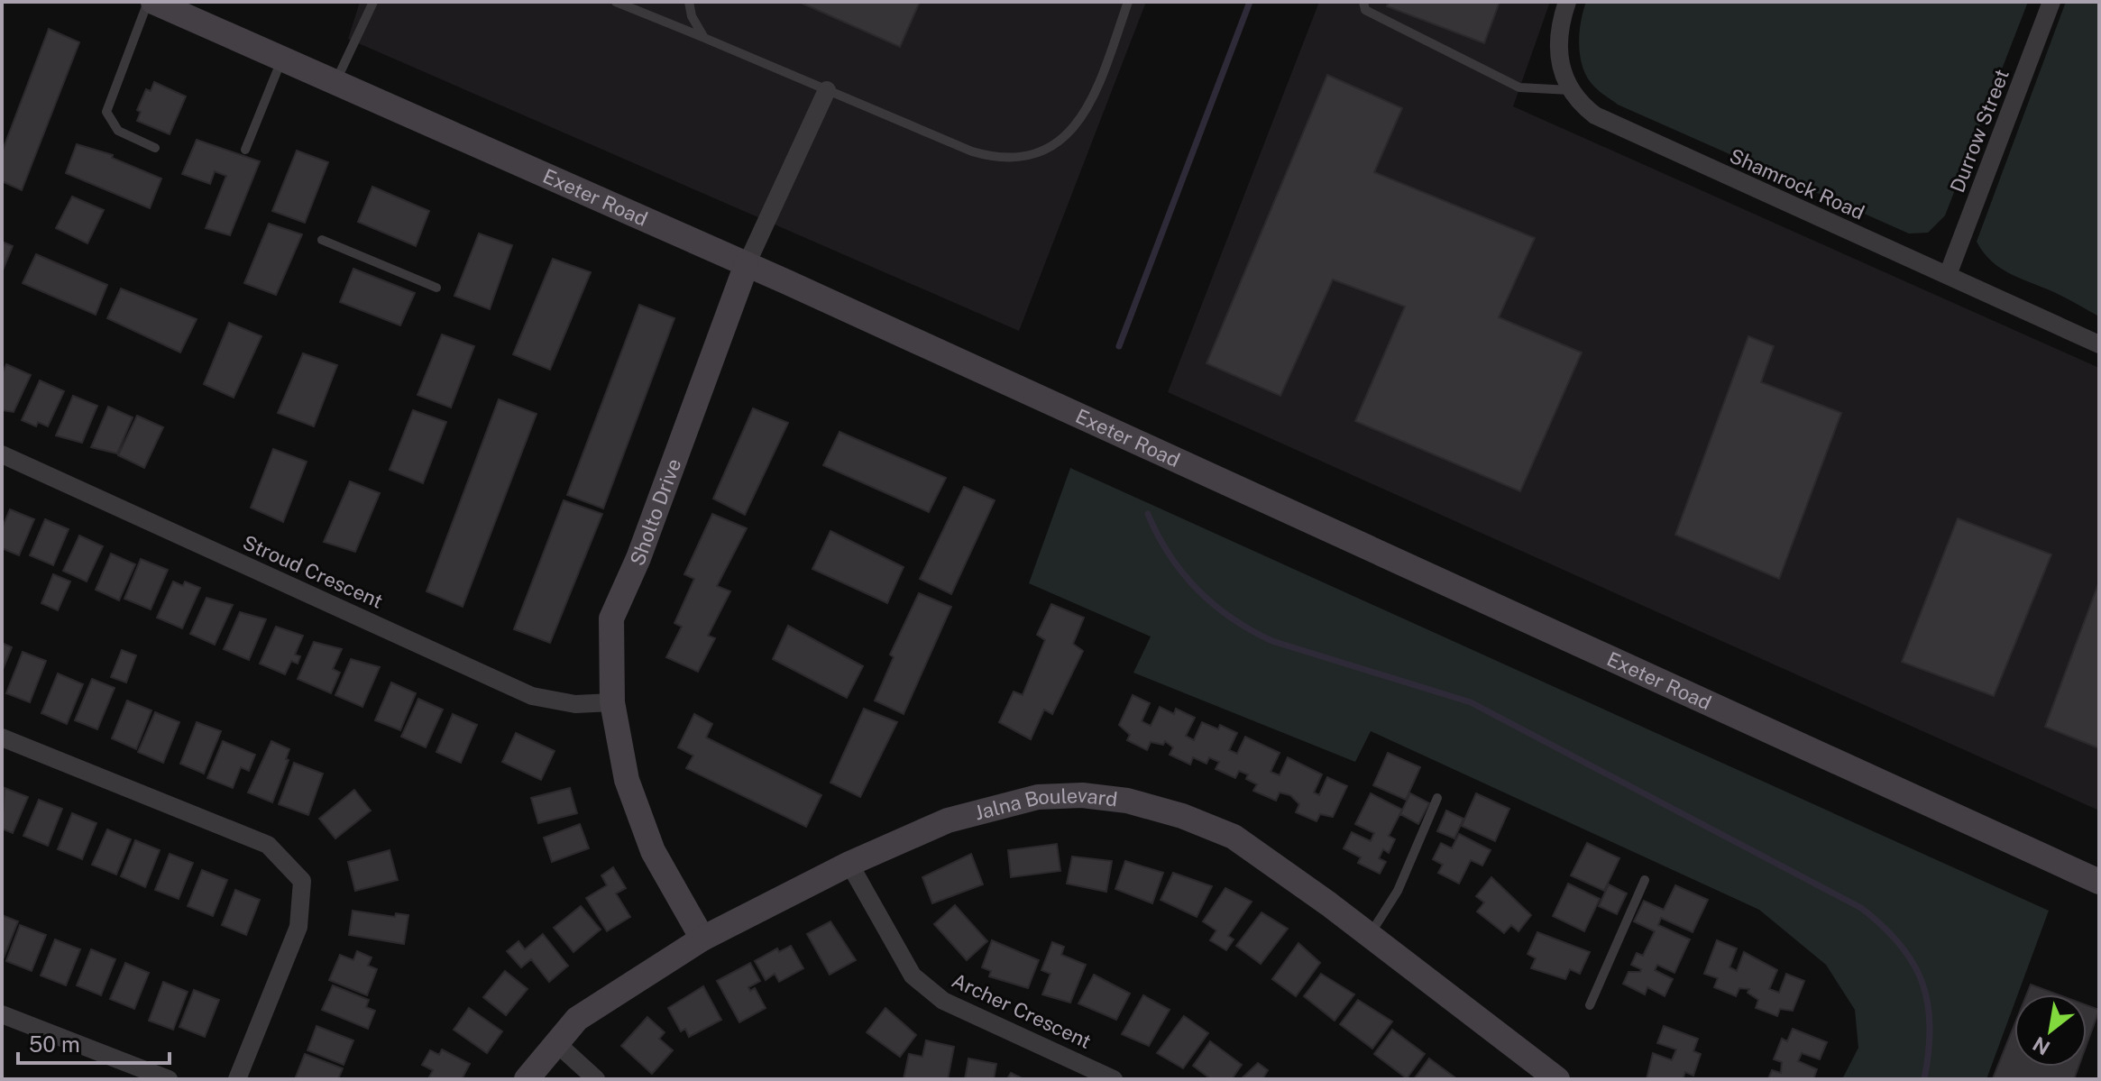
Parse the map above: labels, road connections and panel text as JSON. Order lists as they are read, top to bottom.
{
  "streets": {
    "main road": ["Exeter Road", "Sholto Drive", "Jalna Boulevard"],
    "street": [
      "Durrow Street",
      "Shamrock Road",
      "Stroud Crescent",
      "Archer Crescent"
    ]
  },
  "crossings": [
    ["Durrow Street", "Shamrock Road"],
    ["Exeter Road", "Sholto Drive"],
    ["Sholto Drive", "Stroud Crescent"],
    ["Sholto Drive", "Jalna Boulevard"],
    ["Jalna Boulevard", "Archer Crescent"]
  ],
  "scale_bar": "50 m",
  "north": "bottom left"
}
